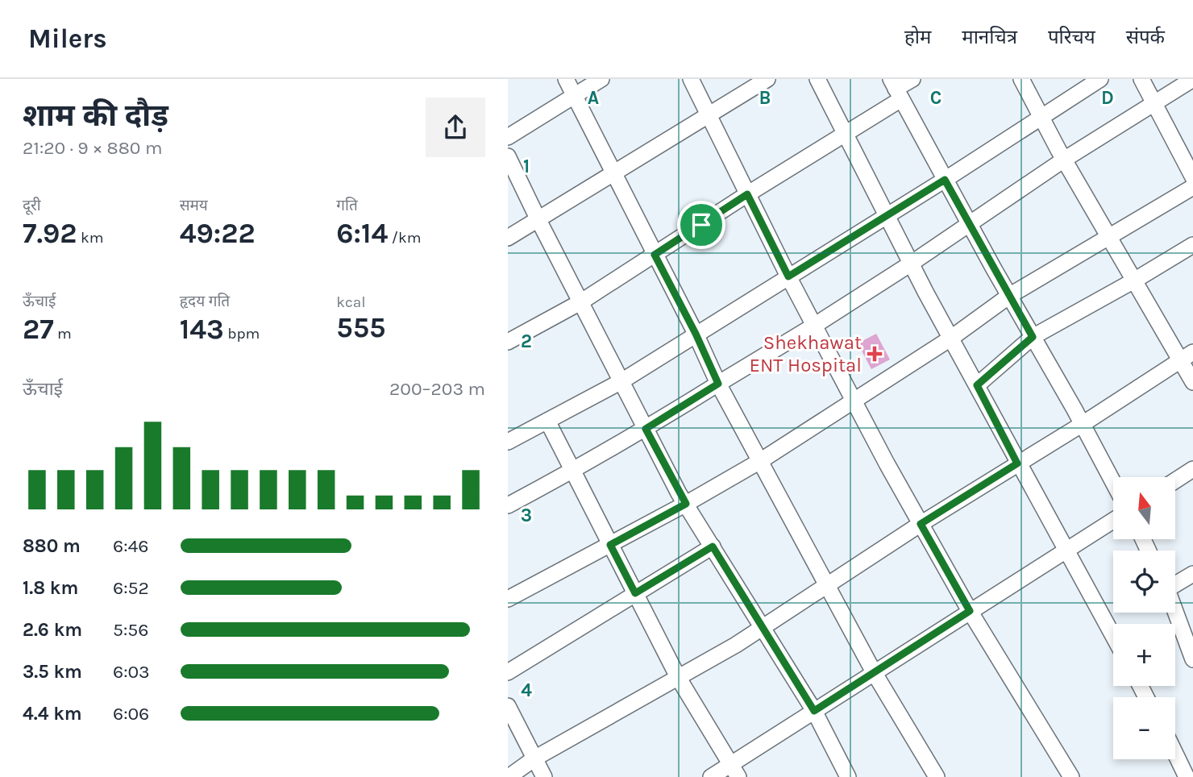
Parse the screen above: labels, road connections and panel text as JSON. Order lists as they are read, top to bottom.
{
  "places": {
    "health": ["Shekhawat ENT Hospital"]
  },
  "north": "top",
  "page": {
    "header": "Milers",
    "nav": [
      "होम",
      "मानचित्र",
      "परिचय",
      "संपर्क"
    ],
    "heading": ["शाम की दौड़", "21:20 · 9 × 880 m"],
    "stats": [
      ["दूरी", "7.92 km"],
      ["समय", "49:22"],
      ["गति", "6:14 /km"],
      ["ऊँचाई", "27 m"],
      ["हृदय गति", "143 bpm"],
      ["kcal", "555"]
    ],
    "chart": ["ऊँचाई", "200–203 m"],
    "map_buttons": ["+", "−"],
    "list": [
      {
        "name": "880 m",
        "note": "6:46"
      },
      {
        "name": "1.8 km",
        "note": "6:52"
      },
      {
        "name": "2.6 km",
        "note": "5:56"
      },
      {
        "name": "3.5 km",
        "note": "6:03"
      },
      {
        "name": "4.4 km",
        "note": "6:06"
      }
    ]
  },
  "grid": {
    "columns": [
      "A",
      "B",
      "C",
      "D"
    ],
    "rows": [
      "1",
      "2",
      "3",
      "4"
    ]
  }
}
